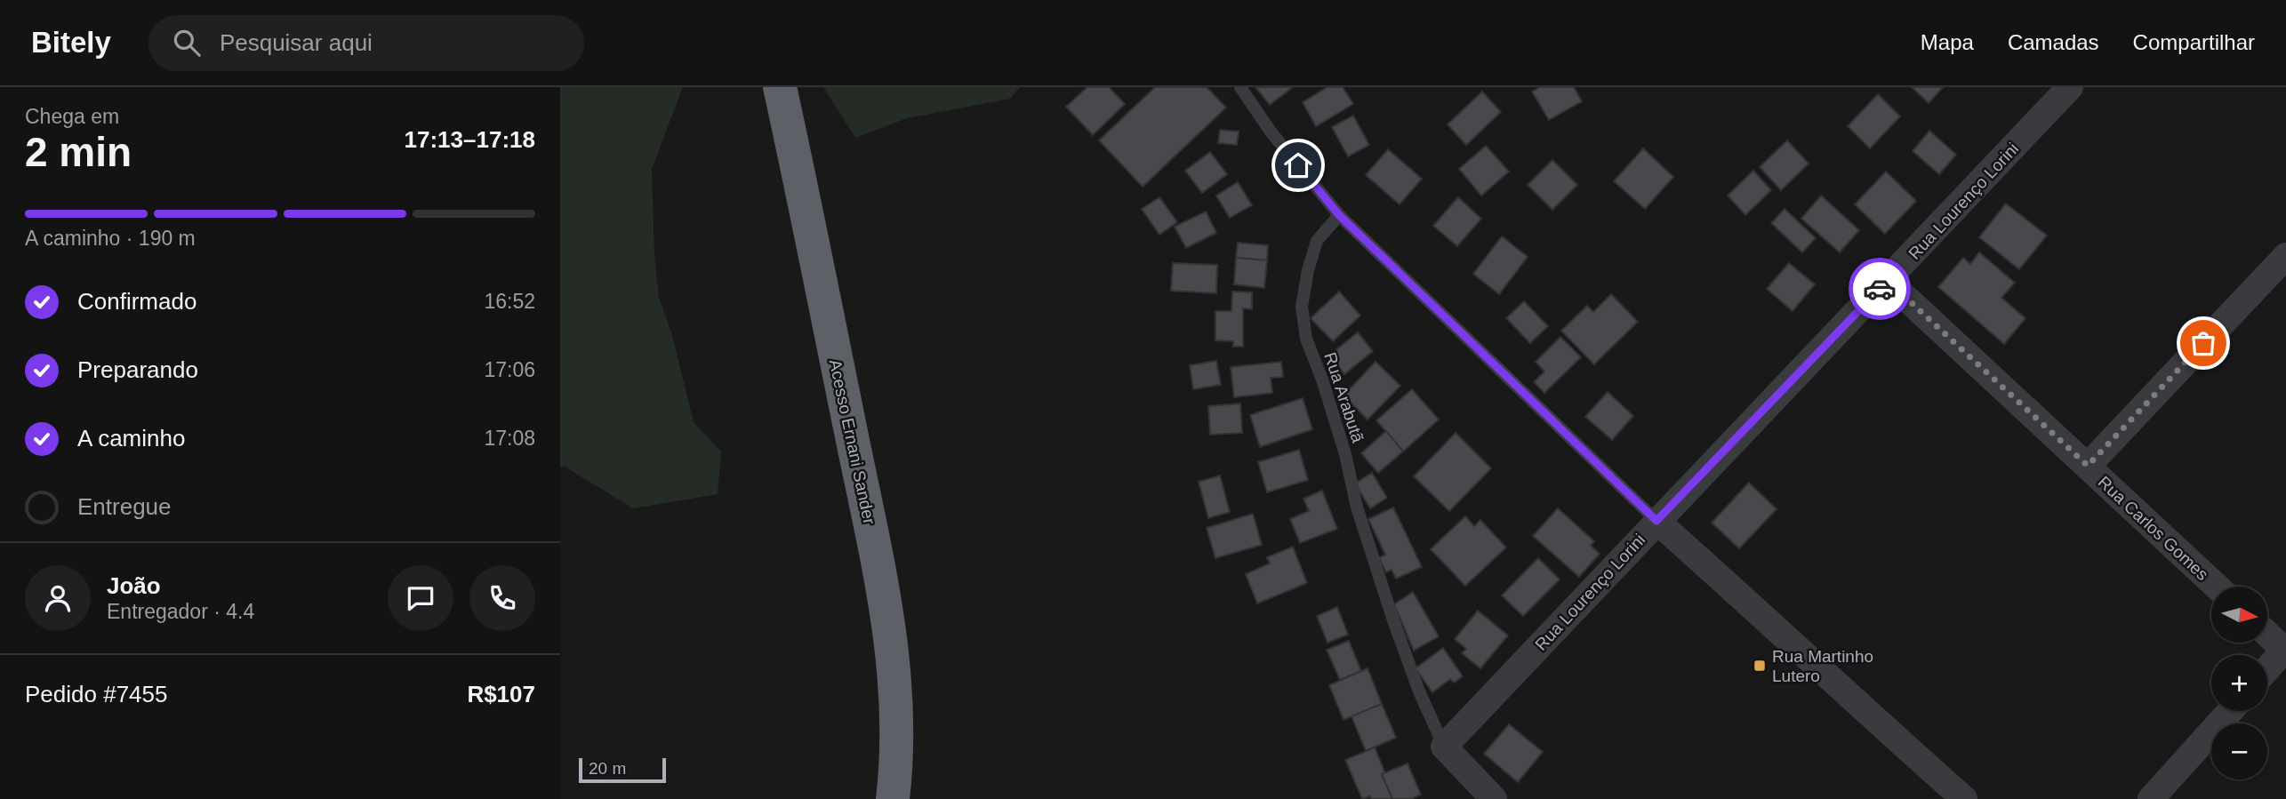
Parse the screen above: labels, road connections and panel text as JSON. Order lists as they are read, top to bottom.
{
  "streets": {
    "highway": ["Acesso Ernani Sander"],
    "street": ["Rua Lourenço Lorini", "Rua Carlos Gomes"],
    "lane": ["Rua Arabutã"]
  },
  "crossings": [
    ["Rua Lourenço Lorini", "Rua Arabutã"],
    ["Rua Lourenço Lorini", "Rua Carlos Gomes"]
  ],
  "places": {
    "transit": ["Rua Martinho Lutero"]
  },
  "scale_bar": "20 m",
  "north": "right",
  "page": {
    "header": "Bitely",
    "search": "Pesquisar aqui",
    "nav": ["Mapa", "Camadas", "Compartilhar"],
    "heading": ["2 min", "Chega em", "17:13–17:18"],
    "panel": [
      "João",
      "Entregador · 4.4",
      "Pedido #7455",
      "R$107"
    ],
    "bar": "A caminho · 190 m",
    "list": [
      ["Confirmado", "16:52"],
      ["Preparando", "17:06"],
      ["A caminho", "17:08"],
      "Entregue"
    ],
    "map_buttons": ["+", "−"],
    "scale": "20 m"
  }
}
